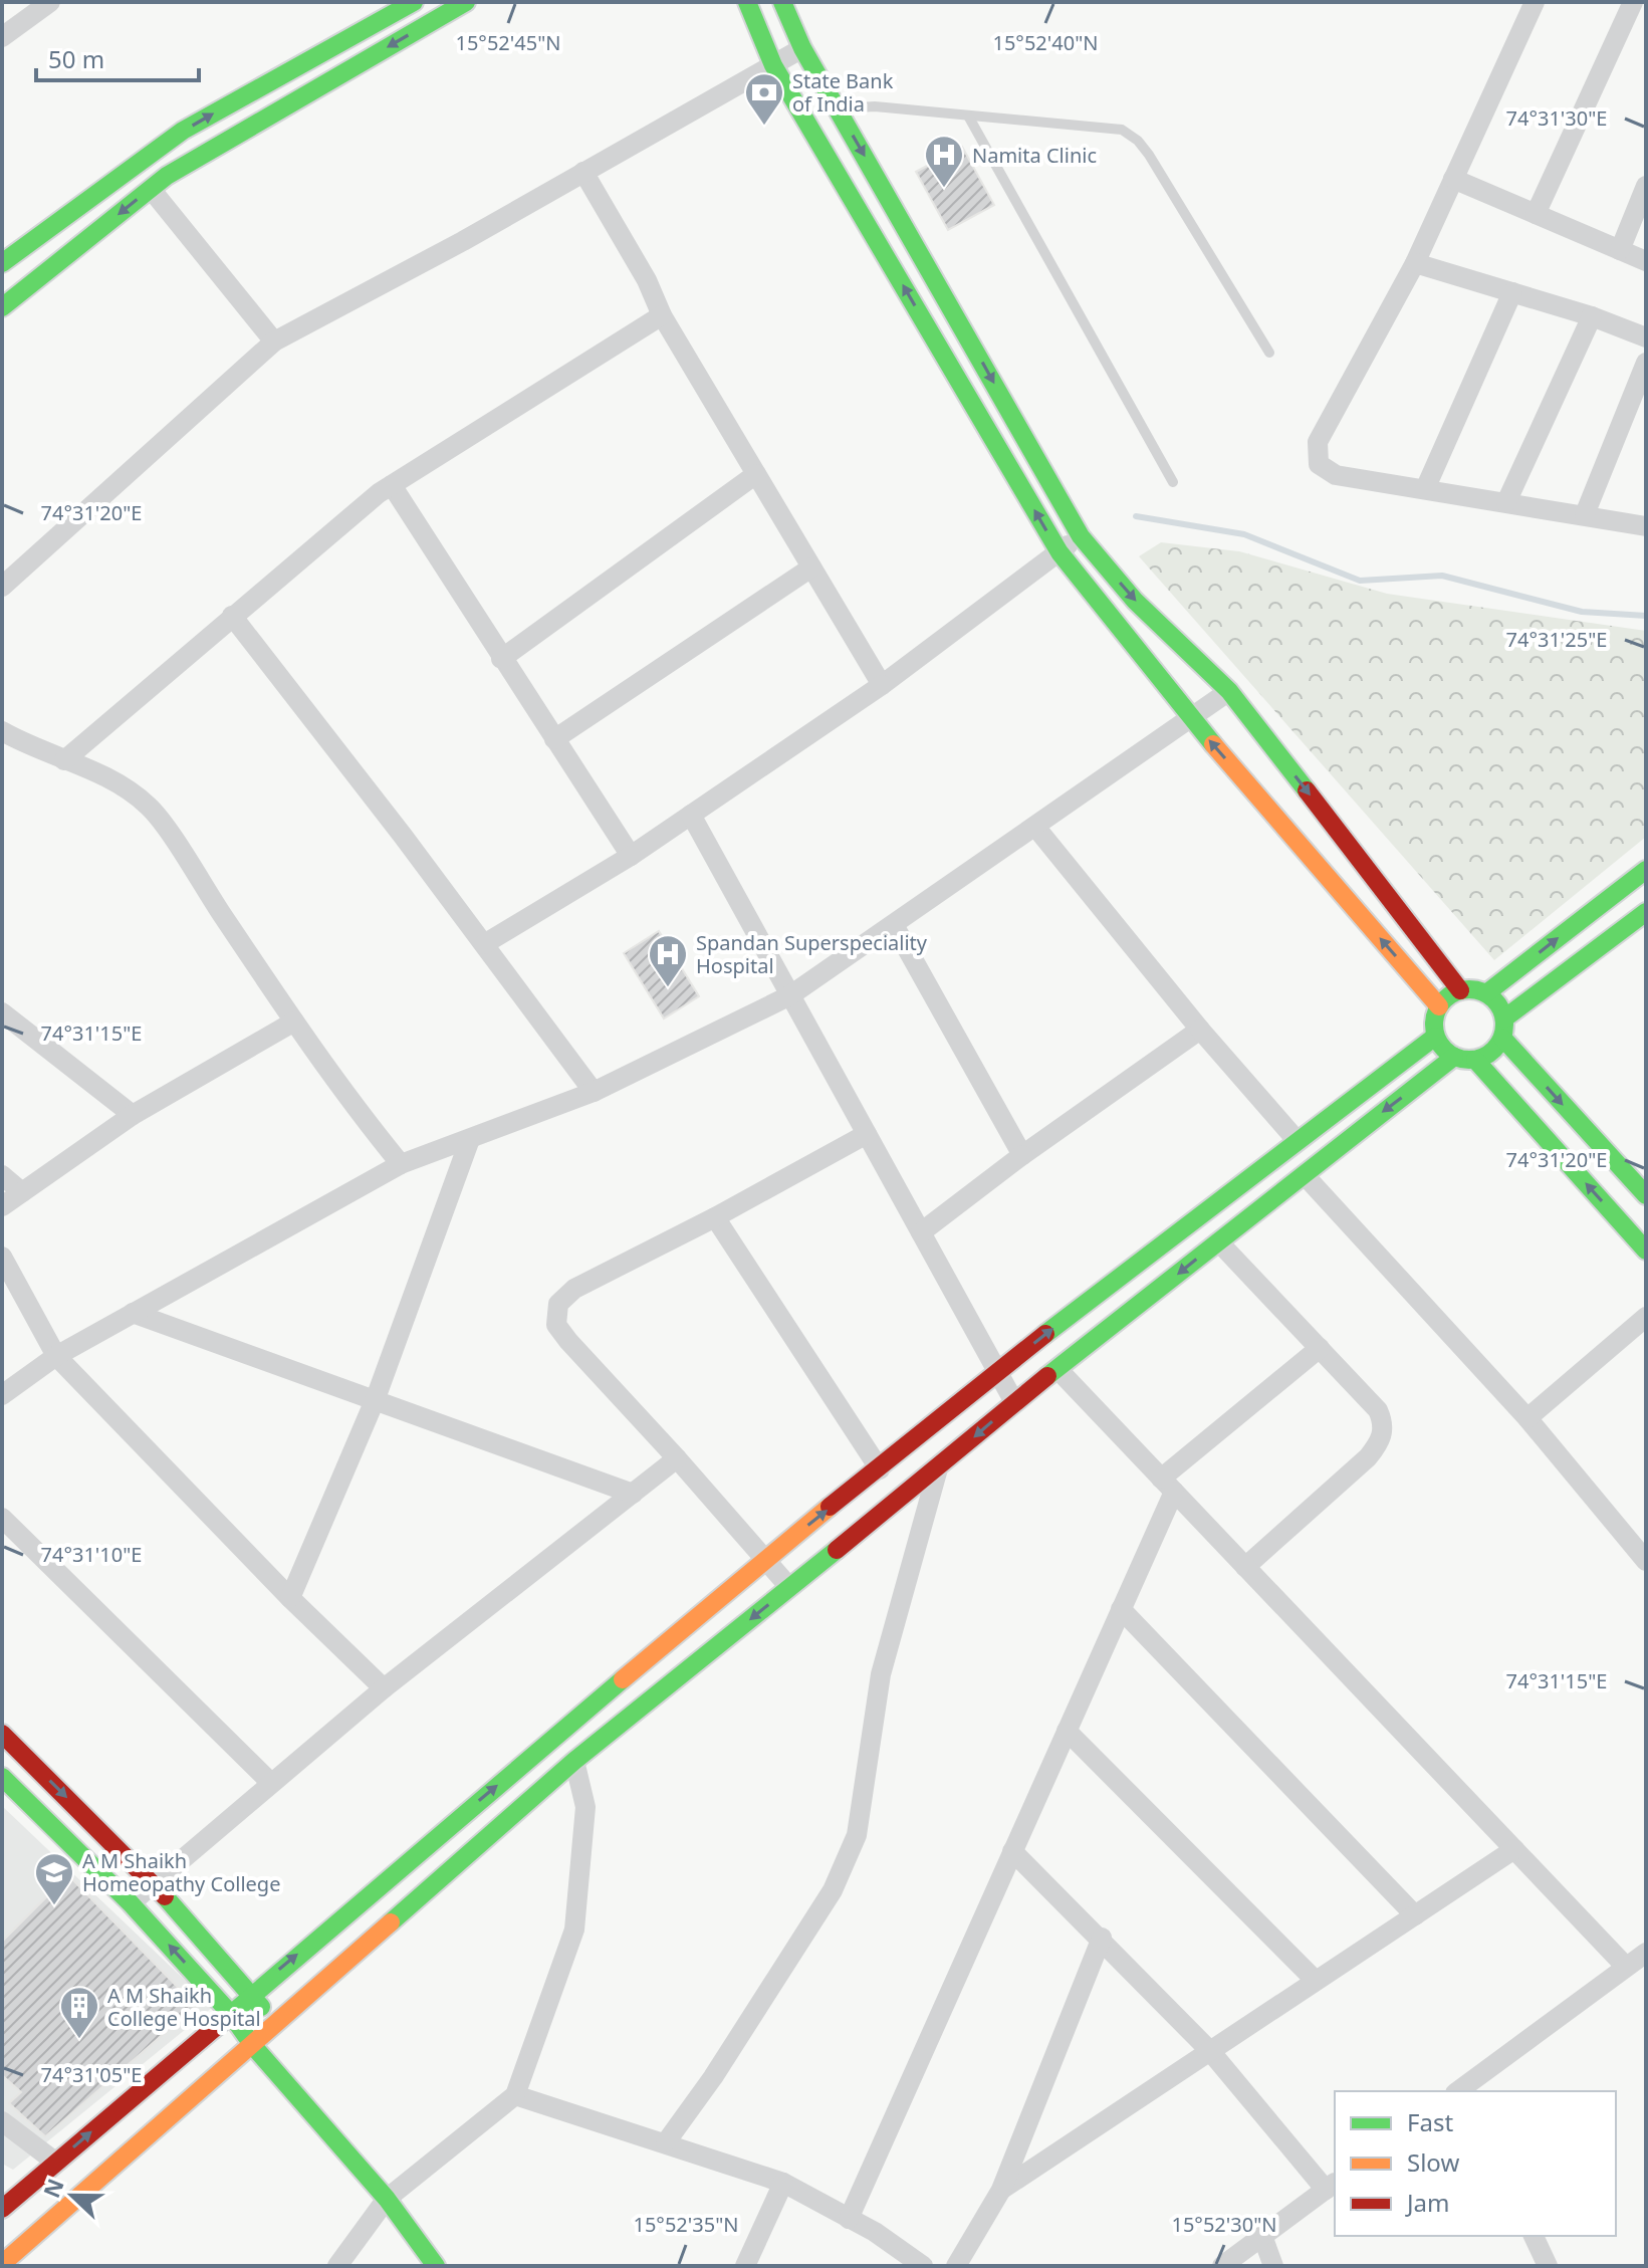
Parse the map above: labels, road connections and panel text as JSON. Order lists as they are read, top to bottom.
{
  "places": {
    "bank": ["State Bank of India"],
    "hospital": ["Namita Clinic", "Spandan Superspeciality Hospital"],
    "school or university": ["A M Shaikh Homeopathy College"],
    "building": ["A M Shaikh College Hospital"]
  },
  "legend": ["Fast", "Slow", "Jam"],
  "scale_bar": "50 m",
  "north": "left",
  "coordinates": [
    "15°52'45\"N",
    "15°52'40\"N",
    "74°31'30\"E",
    "74°31'20\"E",
    "74°31'25\"E",
    "74°31'15\"E",
    "74°31'10\"E",
    "74°31'05\"E",
    "15°52'35\"N",
    "15°52'30\"N"
  ]
}
